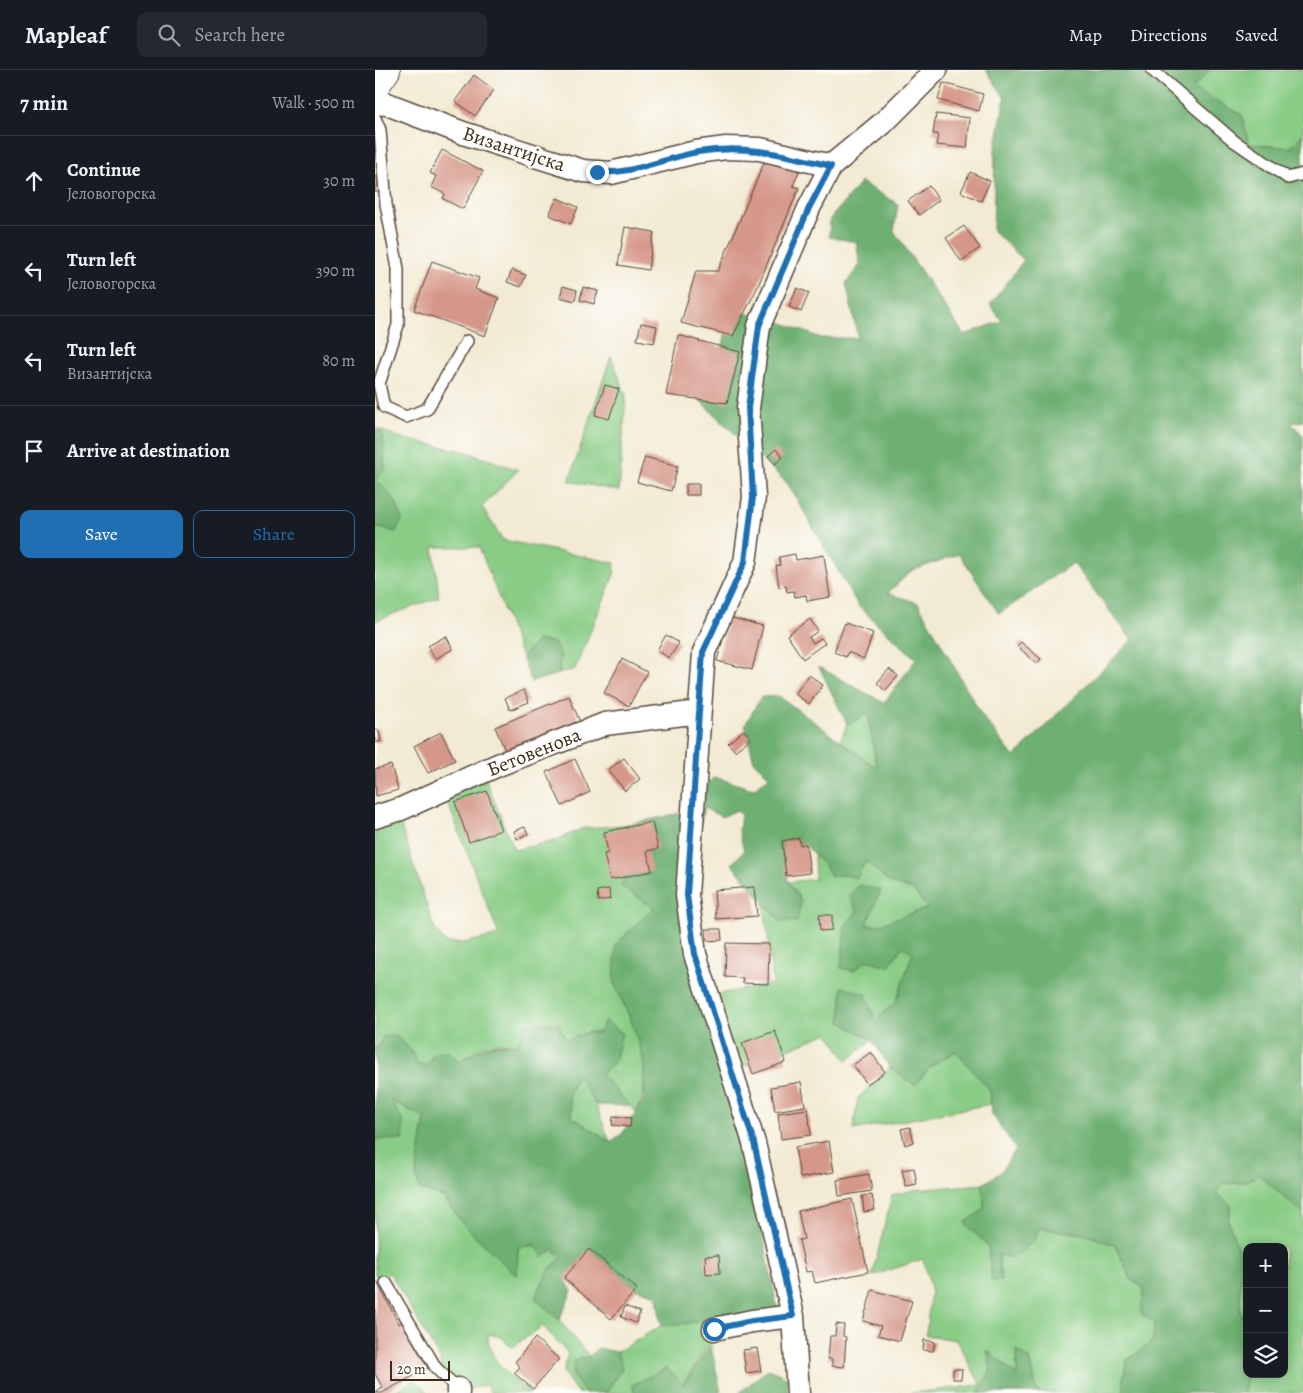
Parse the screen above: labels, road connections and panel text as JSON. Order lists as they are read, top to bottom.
{
  "streets": {
    "street": ["Византијска", "Бетовенова"]
  },
  "scale_bar": "20 m",
  "page": {
    "header": "Mapleaf",
    "search": "Search here",
    "nav": ["Map", "Directions", "Saved"],
    "heading": ["7 min", "Walk · 500 m"],
    "list": [
      ["Continue", "Јеловогорска", "30 m"],
      ["Turn left", "Јеловогорска", "390 m"],
      ["Turn left", "Византијска", "80 m"],
      "Arrive at destination"
    ],
    "buttons": ["Save", "Share"],
    "map_buttons": ["+", "−"],
    "scale": "20 m"
  }
}
